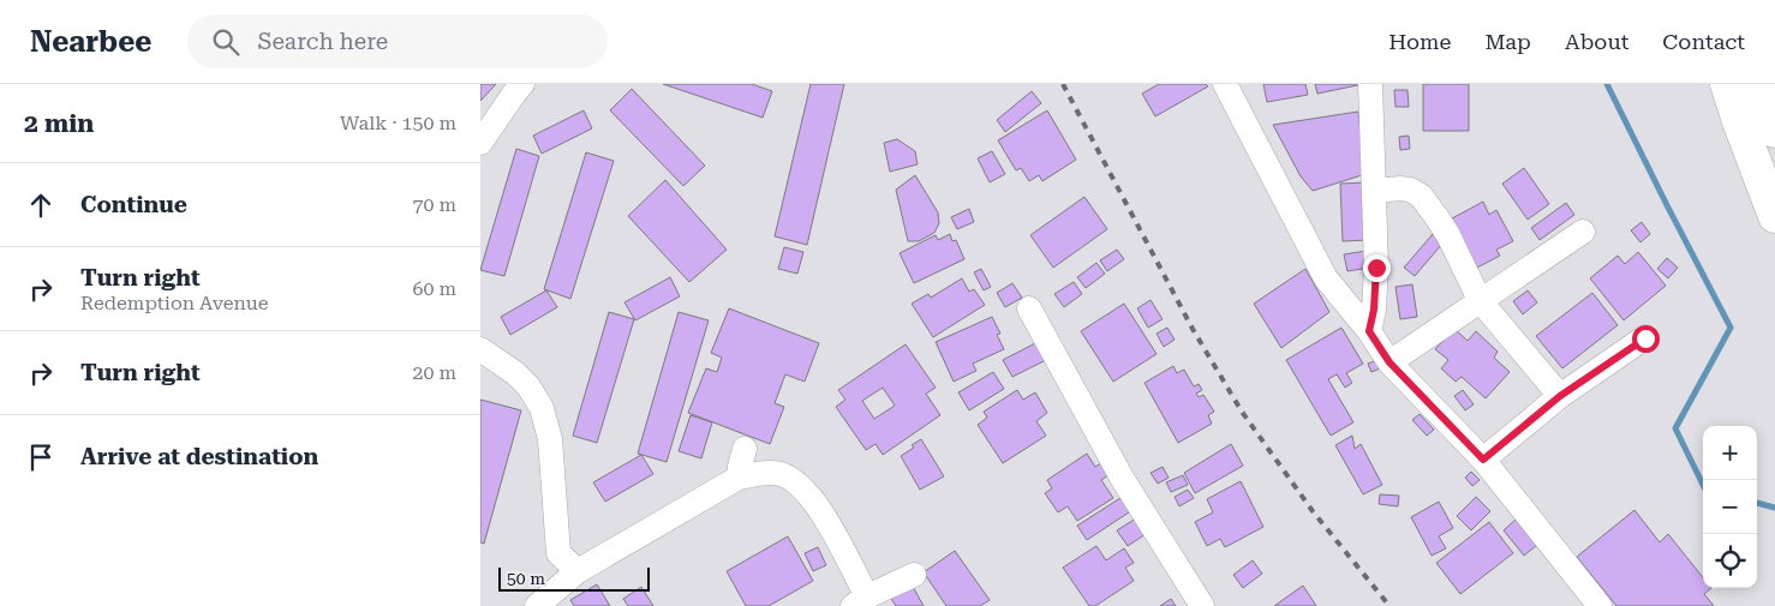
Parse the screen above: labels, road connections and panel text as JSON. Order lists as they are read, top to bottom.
{
  "scale_bar": "50 m",
  "page": {
    "header": "Nearbee",
    "search": "Search here",
    "nav": [
      "Home",
      "Map",
      "About",
      "Contact"
    ],
    "heading": ["2 min", "Walk · 150 m"],
    "list": [
      ["Continue", "70 m"],
      ["Turn right", "Redemption Avenue", "60 m"],
      ["Turn right", "20 m"],
      "Arrive at destination"
    ],
    "map_buttons": ["+", "−"],
    "scale": "50 m"
  }
}
